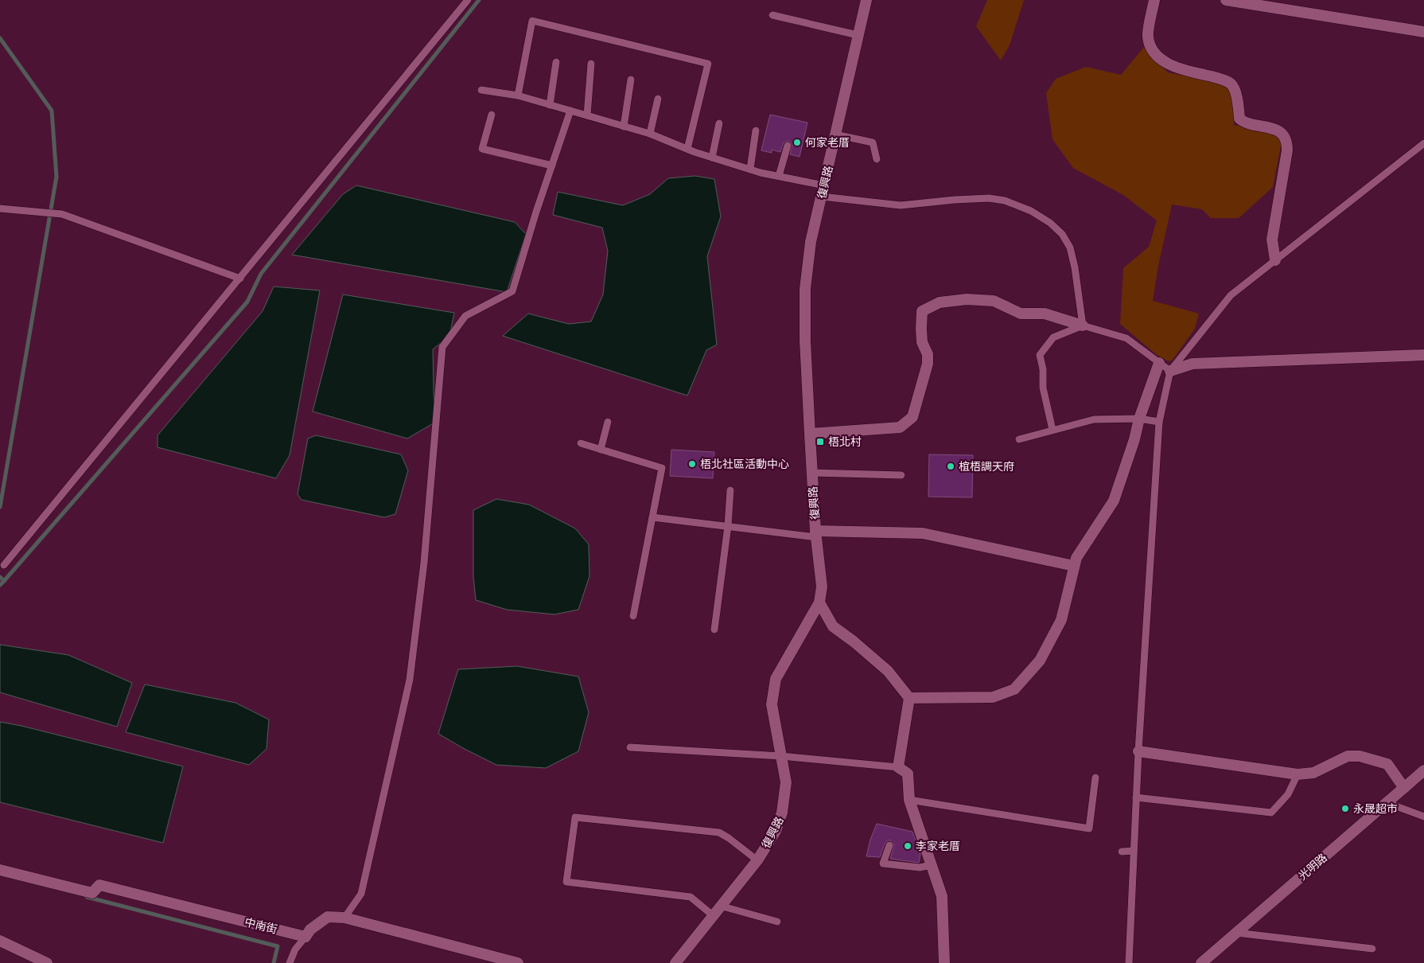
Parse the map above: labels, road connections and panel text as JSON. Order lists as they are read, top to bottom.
{
  "streets": {
    "street": ["復興路", "光明路", "中南街"]
  },
  "places": {
    "other": [
      "何家老厝",
      "梧北社區活動中心",
      "椬梧調天府",
      "永晟超市",
      "李家老厝"
    ],
    "transit": ["梧北村"]
  }
}
